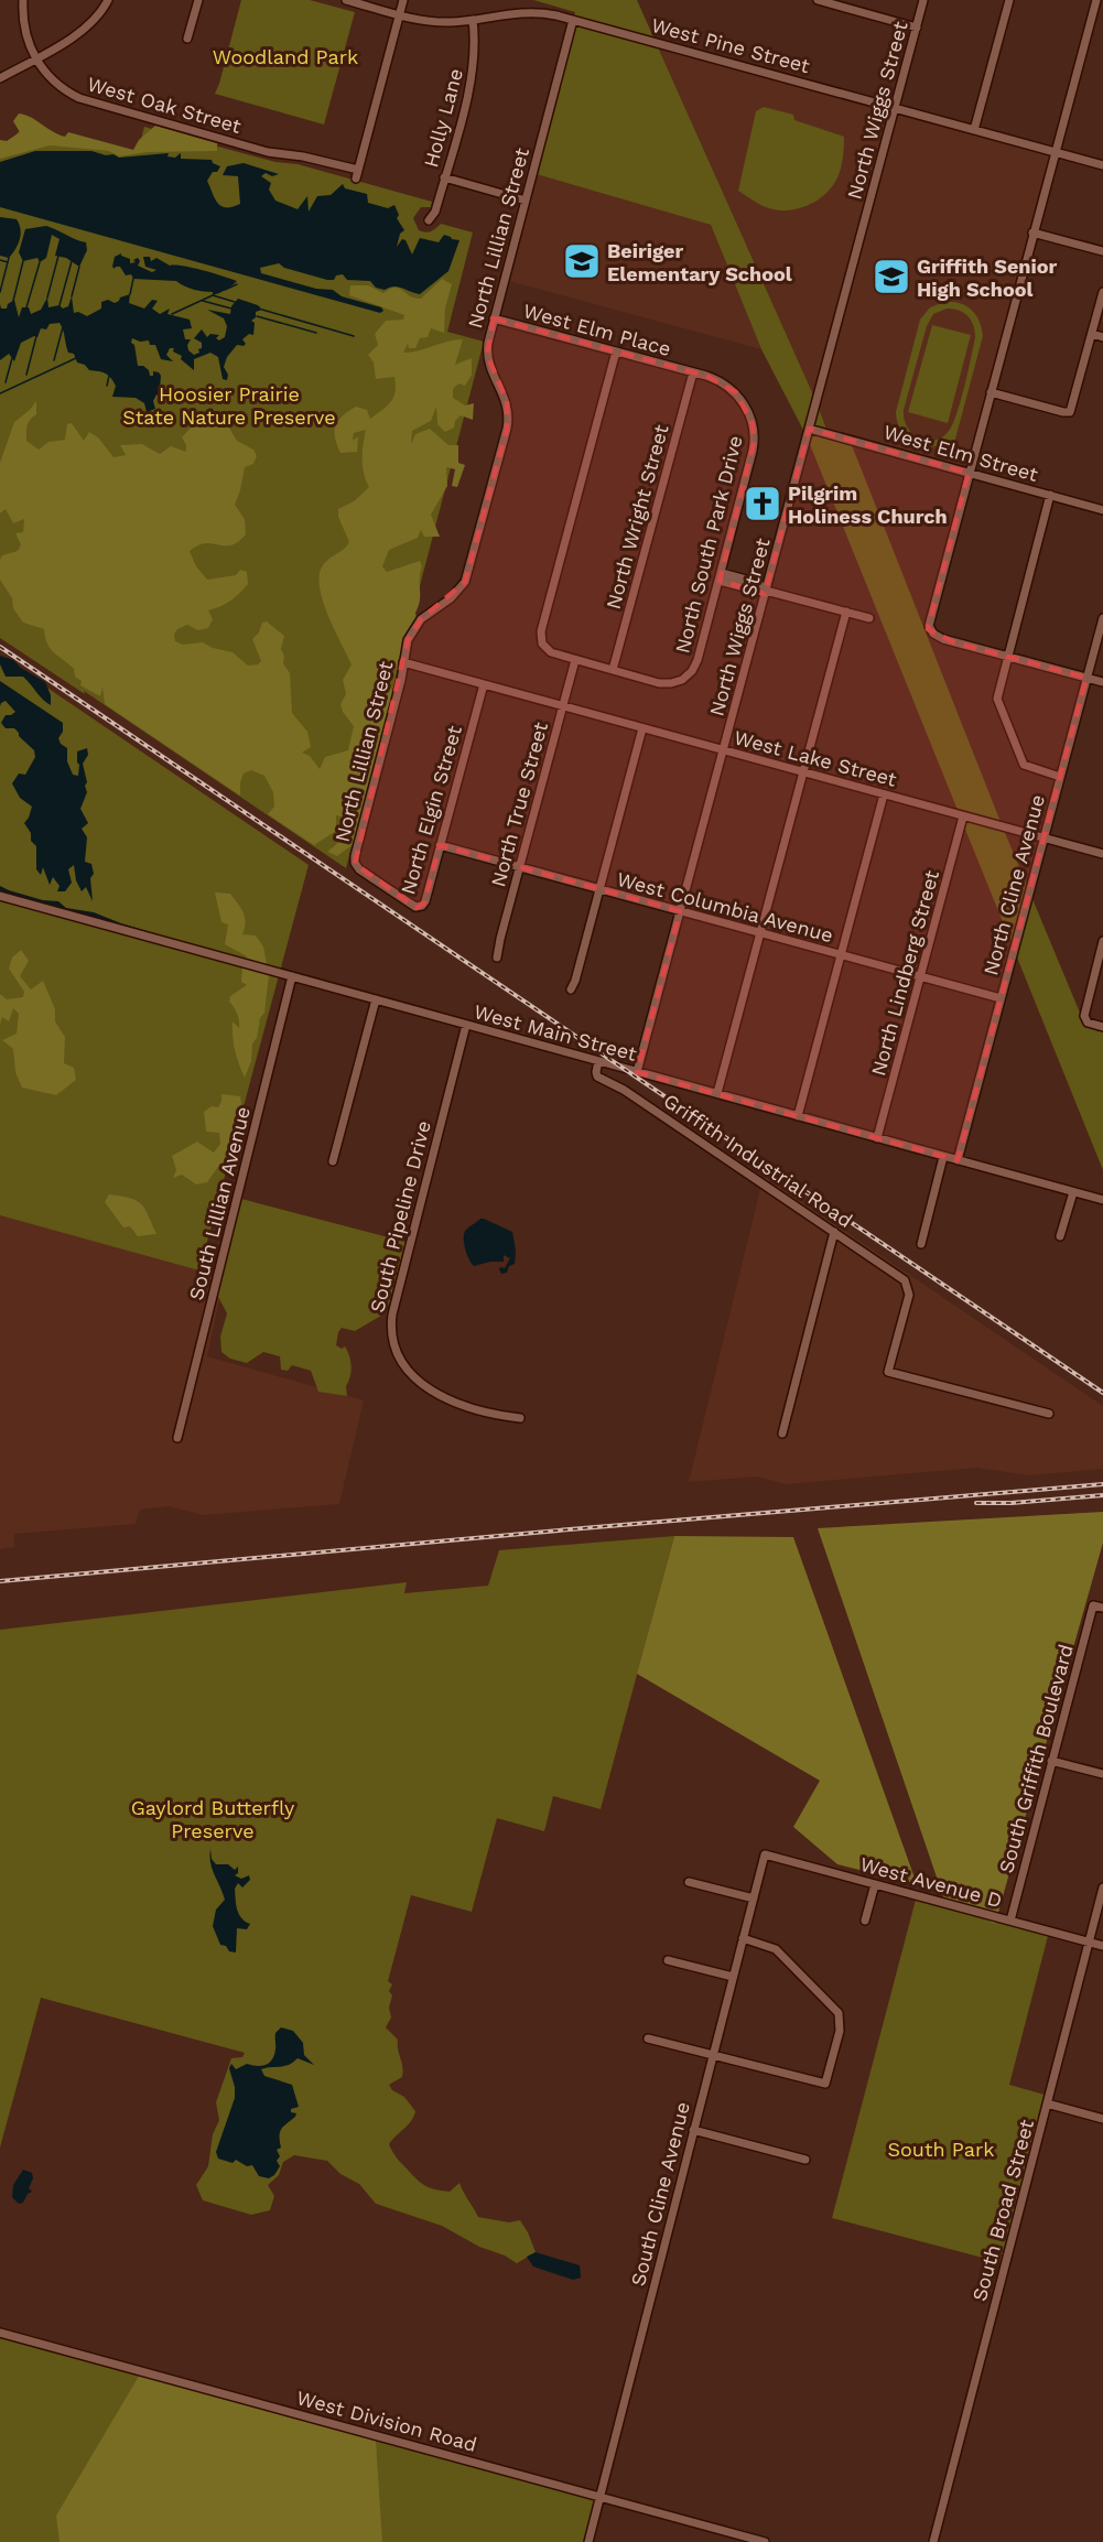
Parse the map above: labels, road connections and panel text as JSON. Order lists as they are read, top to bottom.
{
  "streets": {
    "street": [
      "West Pine Street",
      "West Oak Street",
      "North Wiggs Street",
      "Holly Lane",
      "North Lillian Street",
      "West Elm Place",
      "West Elm Street",
      "North Wright Street",
      "North South Park Drive",
      "West Lake Street",
      "North True Street",
      "North Elgin Street",
      "North Cline Avenue",
      "West Columbia Avenue",
      "North Lindberg Street",
      "West Main Street",
      "Griffith Industrial Road",
      "South Lillian Avenue",
      "South Pipeline Drive",
      "South Griffith Boulevard",
      "West Avenue D",
      "South Cline Avenue",
      "South Broad Street",
      "West Division Road"
    ]
  },
  "crossings": [
    ["West Pine Street", "West Oak Street"],
    ["West Pine Street", "North Wiggs Street"],
    ["West Pine Street", "Holly Lane"],
    ["West Pine Street", "North Lillian Street"],
    ["North Wiggs Street", "West Elm Street"],
    ["North Wiggs Street", "West Lake Street"],
    ["North Wiggs Street", "West Columbia Avenue"],
    ["North Wiggs Street", "West Main Street"],
    ["North Lillian Street", "West Elm Place"],
    ["North Lillian Street", "West Lake Street"],
    ["North Lillian Street", "North Elgin Street"],
    ["West Elm Place", "North Wright Street"],
    ["West Elm Place", "North South Park Drive"],
    ["North Wright Street", "North South Park Drive"],
    ["North South Park Drive", "North True Street"],
    ["West Lake Street", "North True Street"],
    ["West Lake Street", "North Elgin Street"],
    ["West Lake Street", "North Cline Avenue"],
    ["West Lake Street", "North Lindberg Street"],
    ["North True Street", "West Columbia Avenue"],
    ["North Elgin Street", "West Columbia Avenue"],
    ["North Cline Avenue", "West Columbia Avenue"],
    ["North Cline Avenue", "West Main Street"],
    ["West Columbia Avenue", "North Lindberg Street"],
    ["North Lindberg Street", "West Main Street"],
    ["West Main Street", "Griffith Industrial Road"],
    ["West Main Street", "South Lillian Avenue"],
    ["West Main Street", "South Pipeline Drive"],
    ["South Griffith Boulevard", "West Avenue D"],
    ["West Avenue D", "South Cline Avenue"],
    ["West Avenue D", "South Broad Street"],
    ["South Cline Avenue", "West Division Road"]
  ],
  "parks": [
    "Woodland Park",
    "Hoosier Prairie State Nature Preserve",
    "Gaylord Butterfly Preserve",
    "South Park"
  ],
  "places": {
    "school or university": ["Beiriger Elementary School", "Griffith Senior High School"],
    "church": ["Pilgrim Holiness Church"]
  }
}
